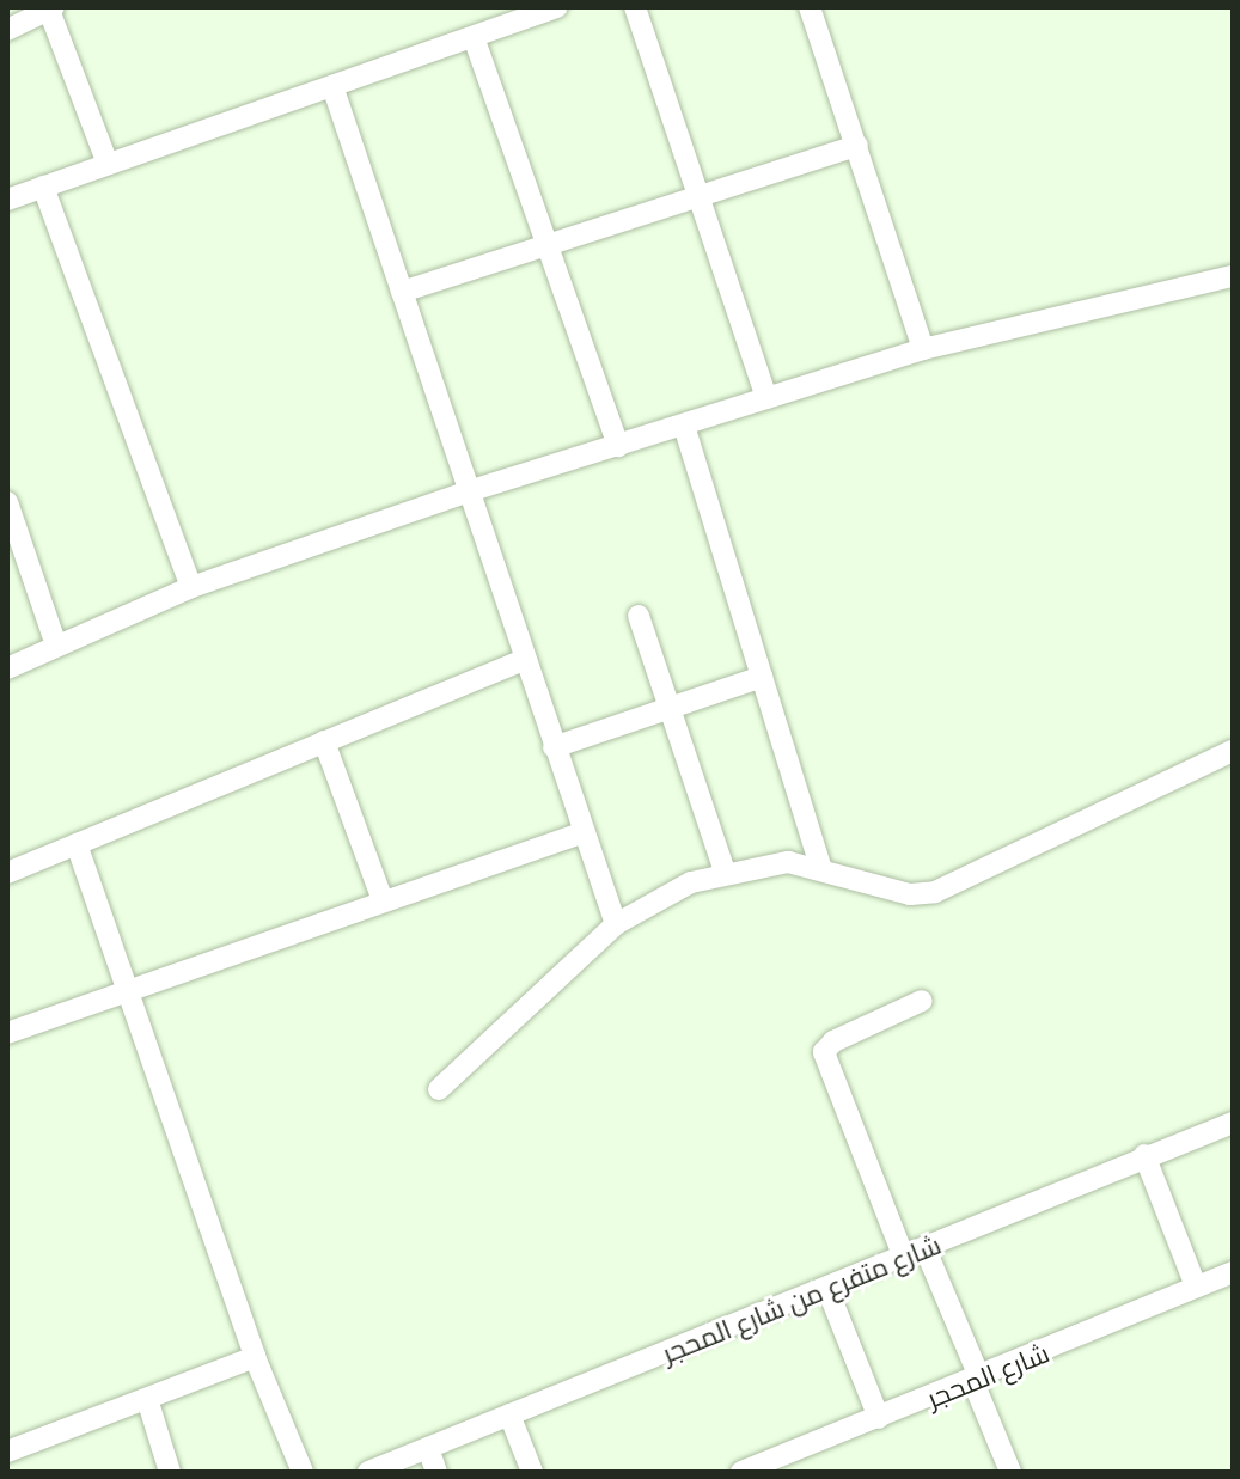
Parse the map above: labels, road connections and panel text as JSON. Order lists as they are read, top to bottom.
{
  "streets": {
    "street": ["شارع متفرع من شارع المحجر", "شارع المحجر"]
  }
}
